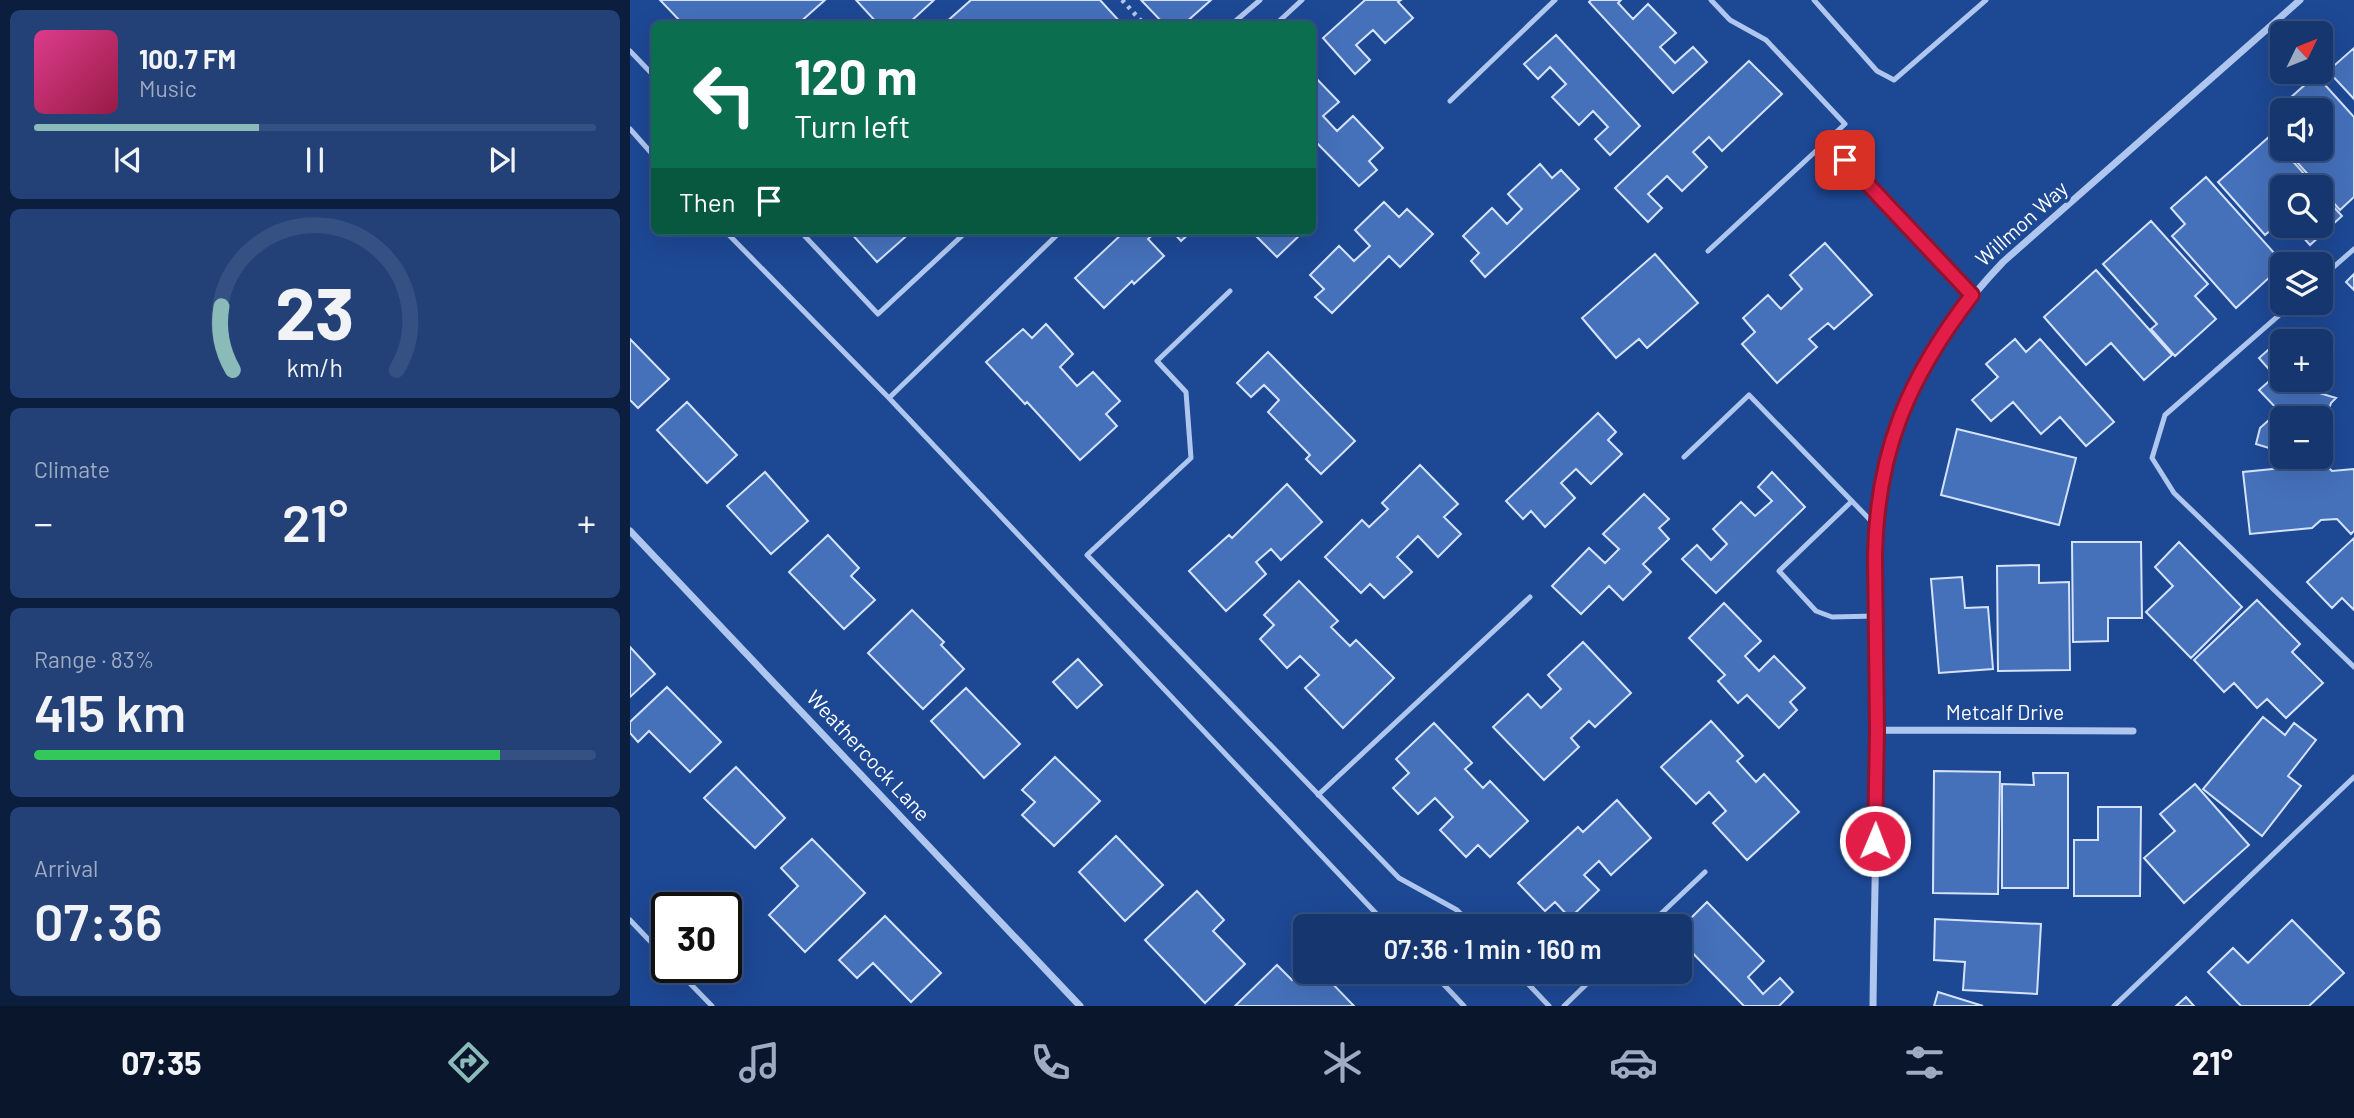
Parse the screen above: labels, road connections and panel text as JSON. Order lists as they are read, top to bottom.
{
  "streets": {
    "street": ["Willmon Way", "Metcalf Drive", "Weathercock Lane"]
  },
  "crossings": [
    ["Willmon Way", "Metcalf Drive"]
  ],
  "north": "top right",
  "page": {
    "map_buttons": ["+", "−"],
    "turn": ["120 m", "Turn left"],
    "song": ["100.7 FM", "Music"],
    "then": "Then",
    "tile": [
      "Climate",
      ["Range · 83%", "415 km"],
      ["Arrival", "07:36"]
    ],
    "heat": ["−", "21°", "+"],
    "limit": "30",
    "trip": "07:36 · 1 min · 160 m",
    "tabs": ["07:35", "21°"],
    "gauge": ["23", "km/h"]
  }
}
